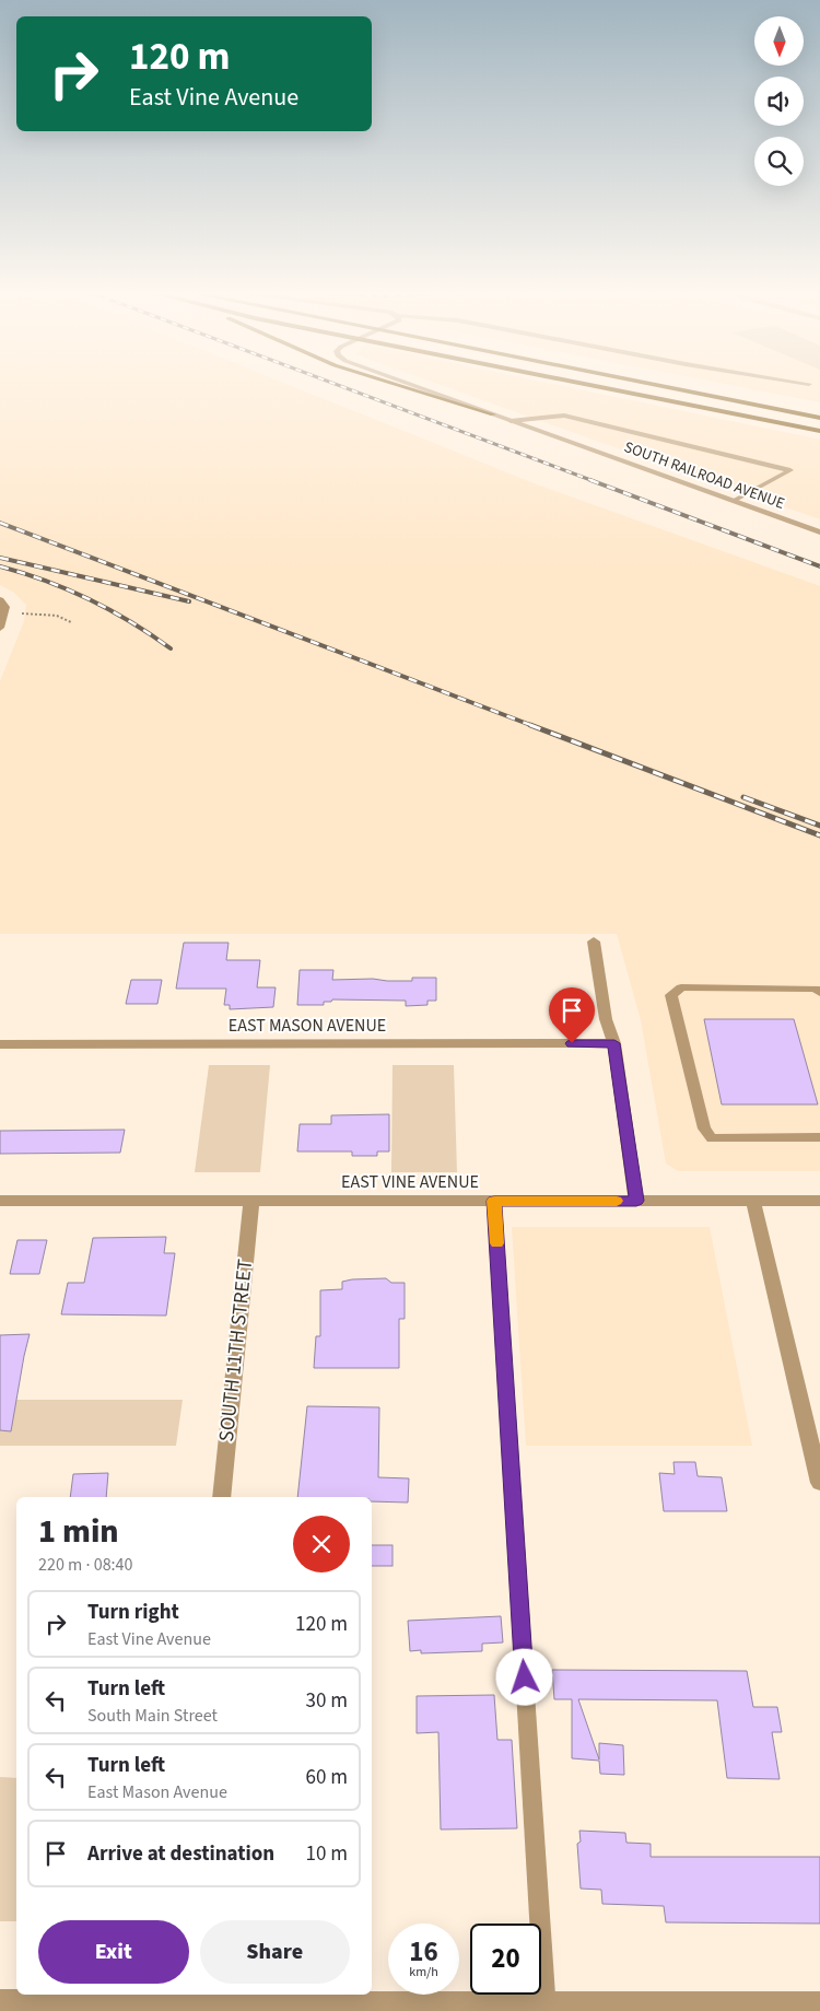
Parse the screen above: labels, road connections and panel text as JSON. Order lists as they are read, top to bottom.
{
  "streets": {
    "street": [
      "SOUTH RAILROAD AVENUE",
      "EAST MASON AVENUE",
      "EAST VINE AVENUE",
      "SOUTH 11TH STREET"
    ]
  },
  "crossings": [
    ["EAST VINE AVENUE", "SOUTH 11TH STREET"]
  ],
  "north": "bottom",
  "page": {
    "turn": ["120 m", "East Vine Avenue"],
    "heading": ["1 min", "220 m · 08:40"],
    "list": [
      {
        "name": "Turn right",
        "note": "East Vine Avenue",
        "value": "120 m"
      },
      {
        "name": "Turn left",
        "note": "South Main Street",
        "value": "30 m"
      },
      {
        "name": "Turn left",
        "note": "East Mason Avenue",
        "value": "60 m"
      },
      {
        "name": "Arrive at destination",
        "value": "10 m"
      }
    ],
    "buttons": ["Exit", "Share"],
    "speed": "16 km/h",
    "limit": "20"
  }
}
